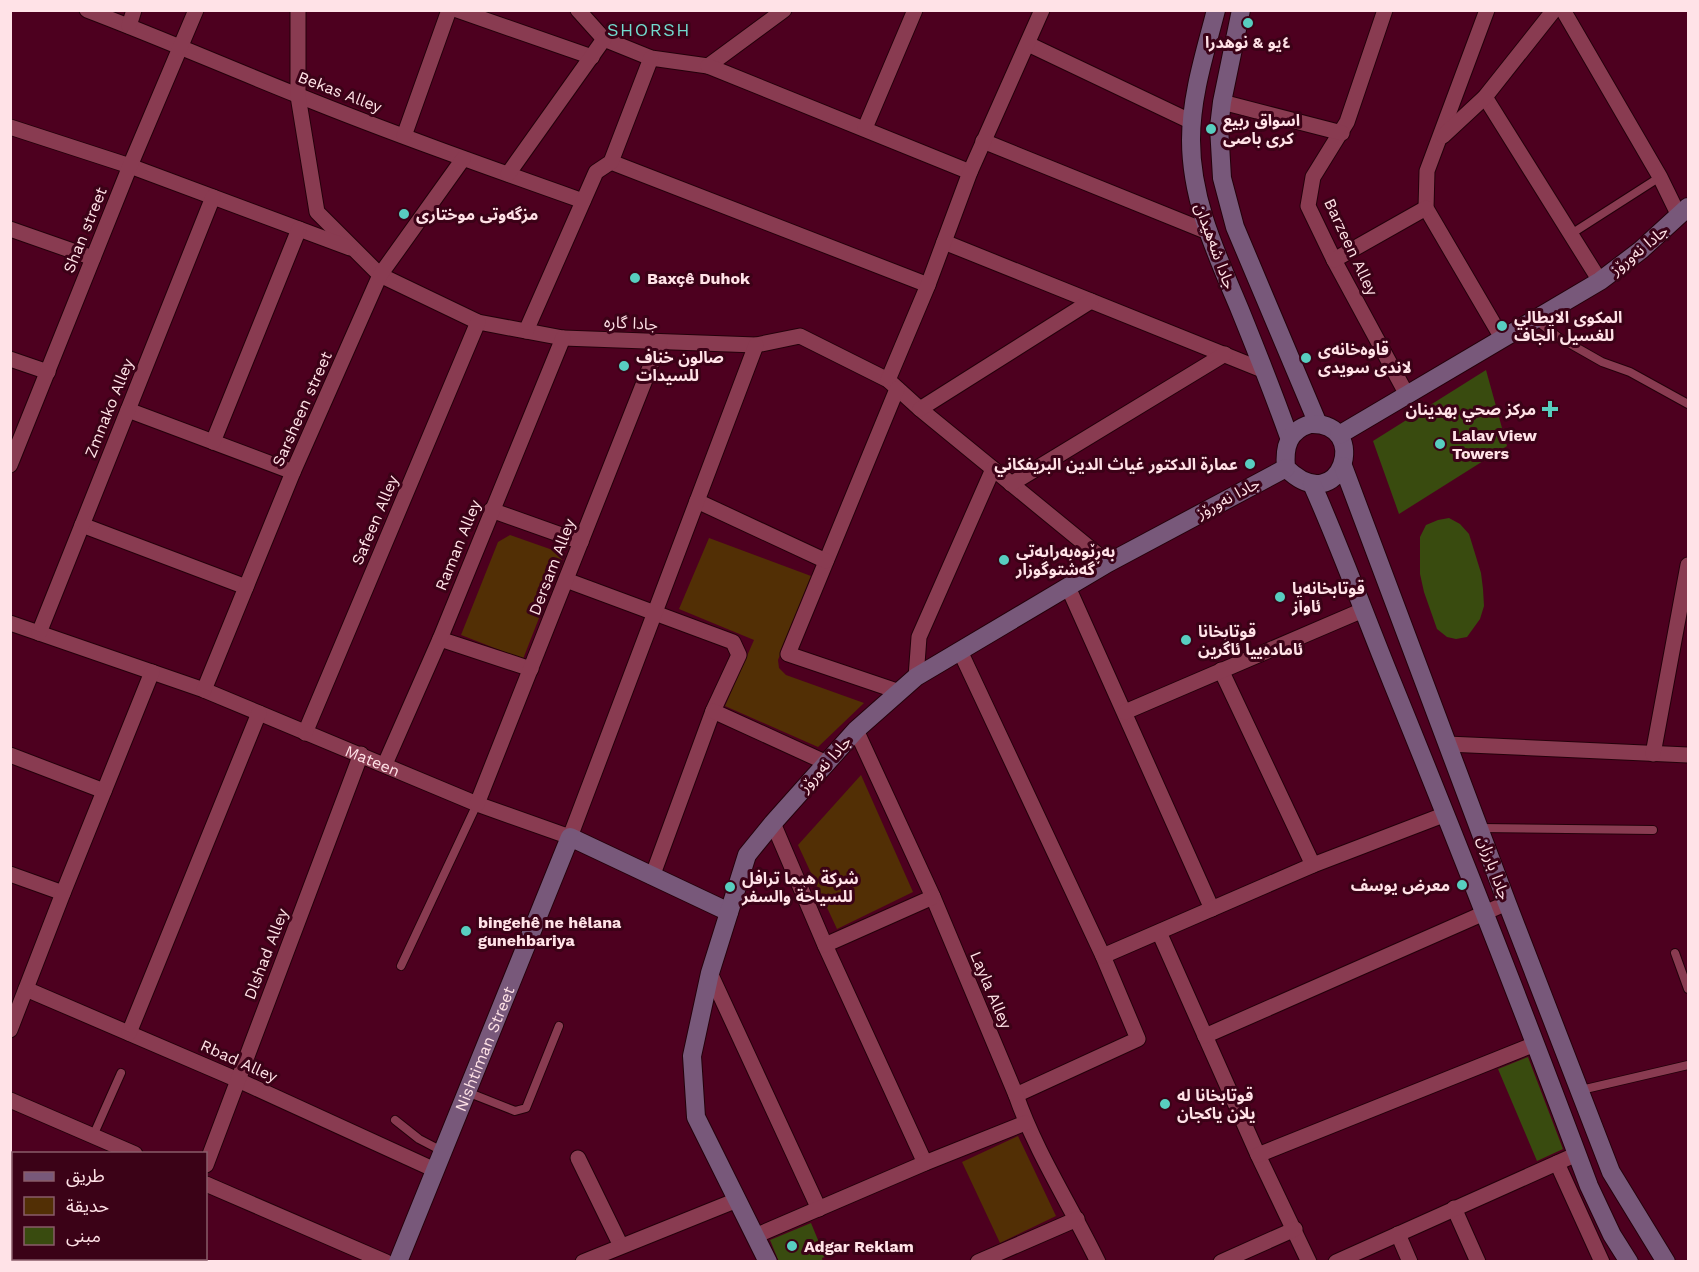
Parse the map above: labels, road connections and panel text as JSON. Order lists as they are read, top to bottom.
{
  "streets": {
    "main road": [
      "جادا شەهیدان",
      "جادا نەورۆز",
      "Mateen",
      "جادا بارزان",
      "Nishtiman Street"
    ],
    "street": [
      "Bekas Alley",
      "Shan street",
      "Barzeen Alley",
      "جادا گارە",
      "Zmnako Alley",
      "Sarsheen street",
      "Safeen Alley",
      "Raman Alley",
      "Dersam Alley",
      "Dlshad Alley",
      "Layla Alley",
      "Rbad Alley"
    ]
  },
  "crossings": [
    ["Bekas Alley", "Shan street"],
    ["Bekas Alley", "جادا گارە"],
    ["Bekas Alley", "Sarsheen street"],
    ["جادا شەهیدان", "جادا نەورۆز"],
    ["جادا شەهیدان", "جادا بارزان"],
    ["Barzeen Alley", "جادا نەورۆز"],
    ["جادا نەورۆز", "جادا گارە"],
    ["جادا نەورۆز", "Mateen"],
    ["جادا نەورۆز", "جادا بارزان"],
    ["جادا نەورۆز", "Layla Alley"],
    ["جادا گارە", "Sarsheen street"],
    ["جادا گارە", "Safeen Alley"],
    ["جادا گارە", "Raman Alley"],
    ["جادا گارە", "Dersam Alley"],
    ["Zmnako Alley", "Mateen"],
    ["Sarsheen street", "Mateen"],
    ["Safeen Alley", "Mateen"],
    ["Raman Alley", "Mateen"],
    ["Dersam Alley", "Mateen"],
    ["Mateen", "Dlshad Alley"],
    ["Mateen", "Nishtiman Street"],
    ["Dlshad Alley", "Rbad Alley"],
    ["Nishtiman Street", "Rbad Alley"]
  ],
  "districts": ["SHORSH"],
  "places": {
    "other": [
      "٤يو & نوهدرا",
      "اسواق ربيع كرى باصى",
      "مزگەوتی موختاری",
      "Baxçê Duhok",
      "المكوى الايطالي للغسيل الجاف",
      "قاوەخانەی لاندی سویدی",
      "صالون خناف للسيدات",
      "Lalav View Towers",
      "عمارة الدكتور غياث الدين البريفكاني",
      "بەڕێوەبەرایەتی گەشتوگوزار",
      "قوتابخانەیا ئاواز",
      "قوتابخانا ئامادەییا ئاگرین",
      "معرض يوسف",
      "شركة هيما ترافل للسياحة والسفر",
      "bingehê ne hêlana gunehbariya",
      "قوتابخانا له يلان ياكجان",
      "Adgar Reklam"
    ],
    "health": ["مركز صحي بهدينان"]
  },
  "legend": ["طريق", "حديقة", "مبنى"]
}
